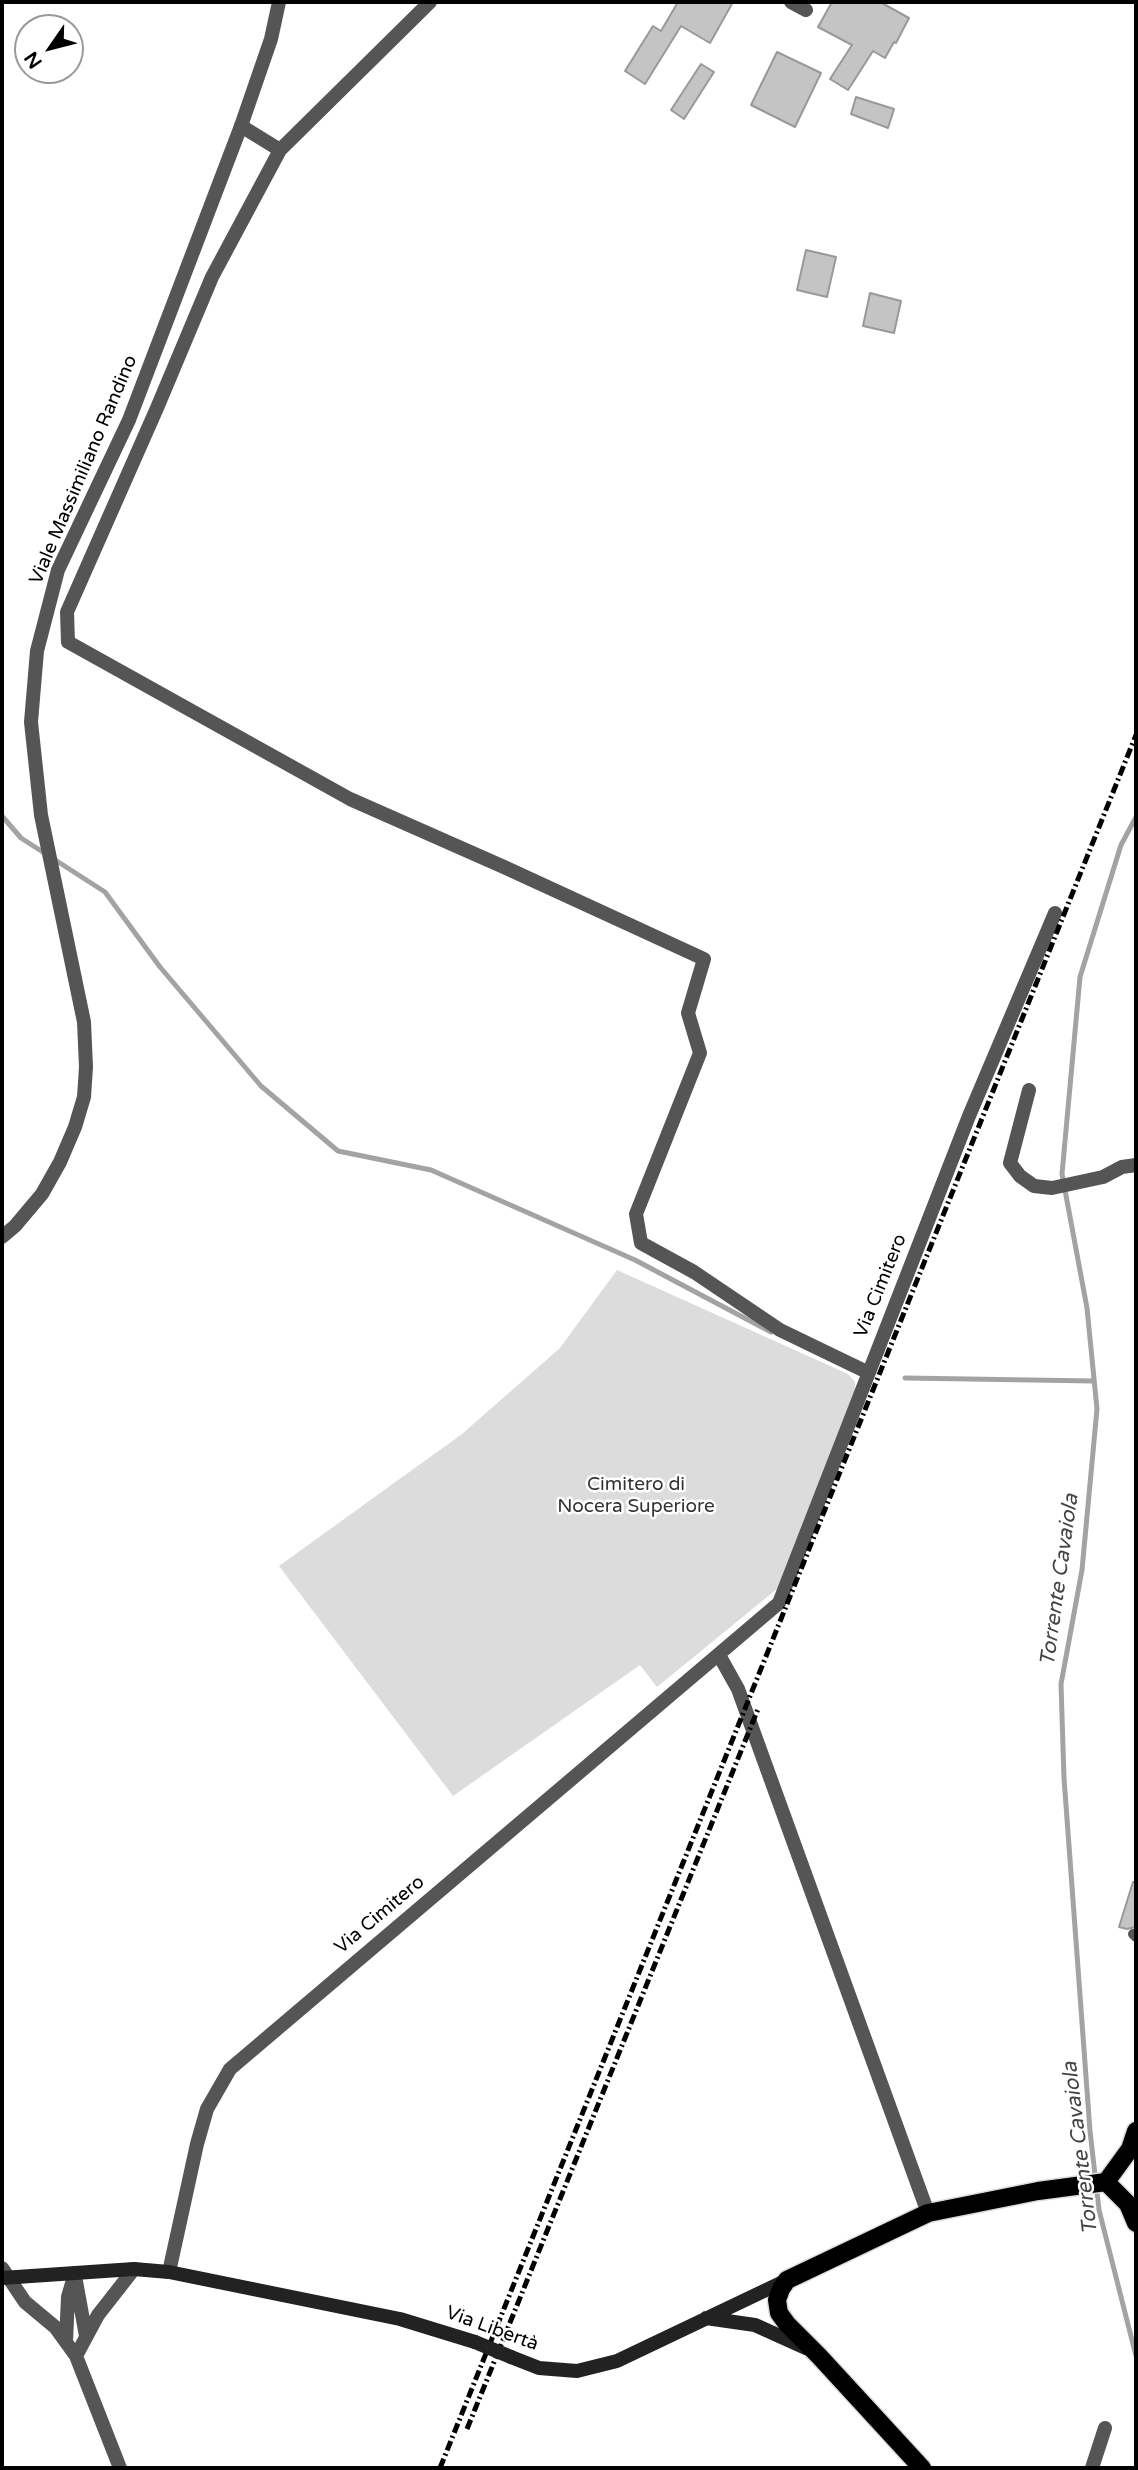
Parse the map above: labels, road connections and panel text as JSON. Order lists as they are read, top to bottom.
{
  "streets": {
    "main road": ["Via Libertà"],
    "street": ["Viale Massimiliano Randino", "Via Cimitero"]
  },
  "crossings": [
    ["Via Cimitero", "Via Libertà"]
  ],
  "water": ["Torrente Cavaiola"],
  "parks": ["Cimitero di Nocera Superiore"],
  "north": "bottom left"
}
